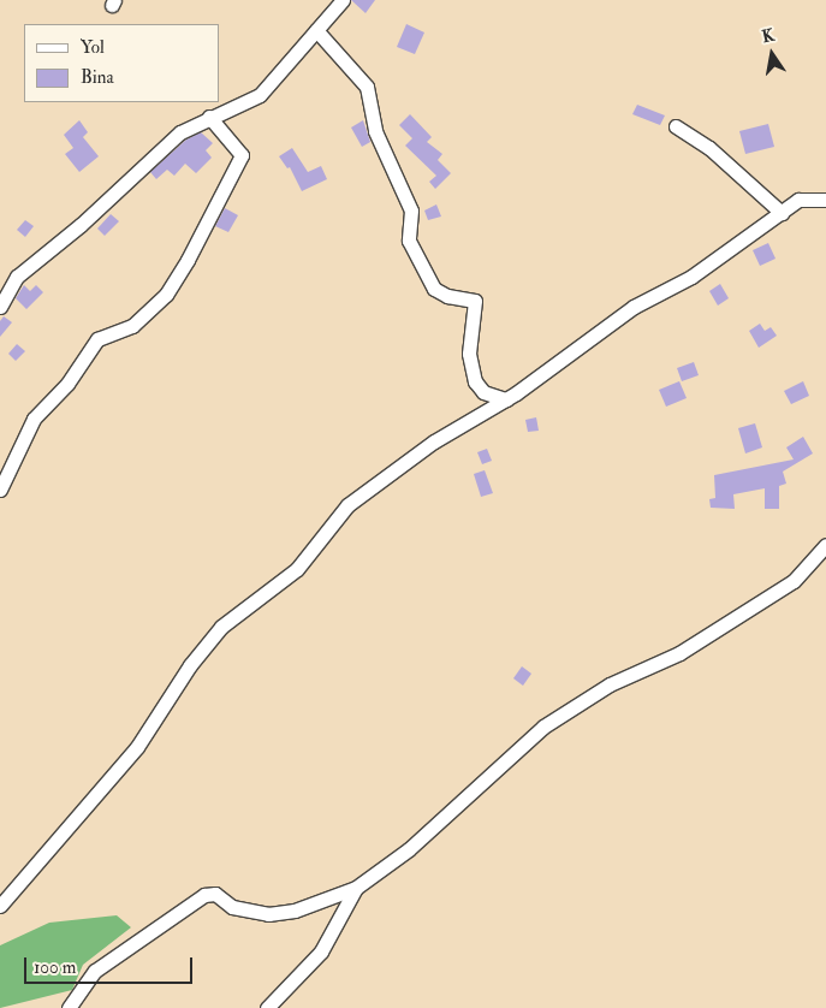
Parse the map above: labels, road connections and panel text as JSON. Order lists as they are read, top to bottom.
{
  "legend": ["Yol", "Bina"],
  "scale_bar": "100 m",
  "north": "top"
}
